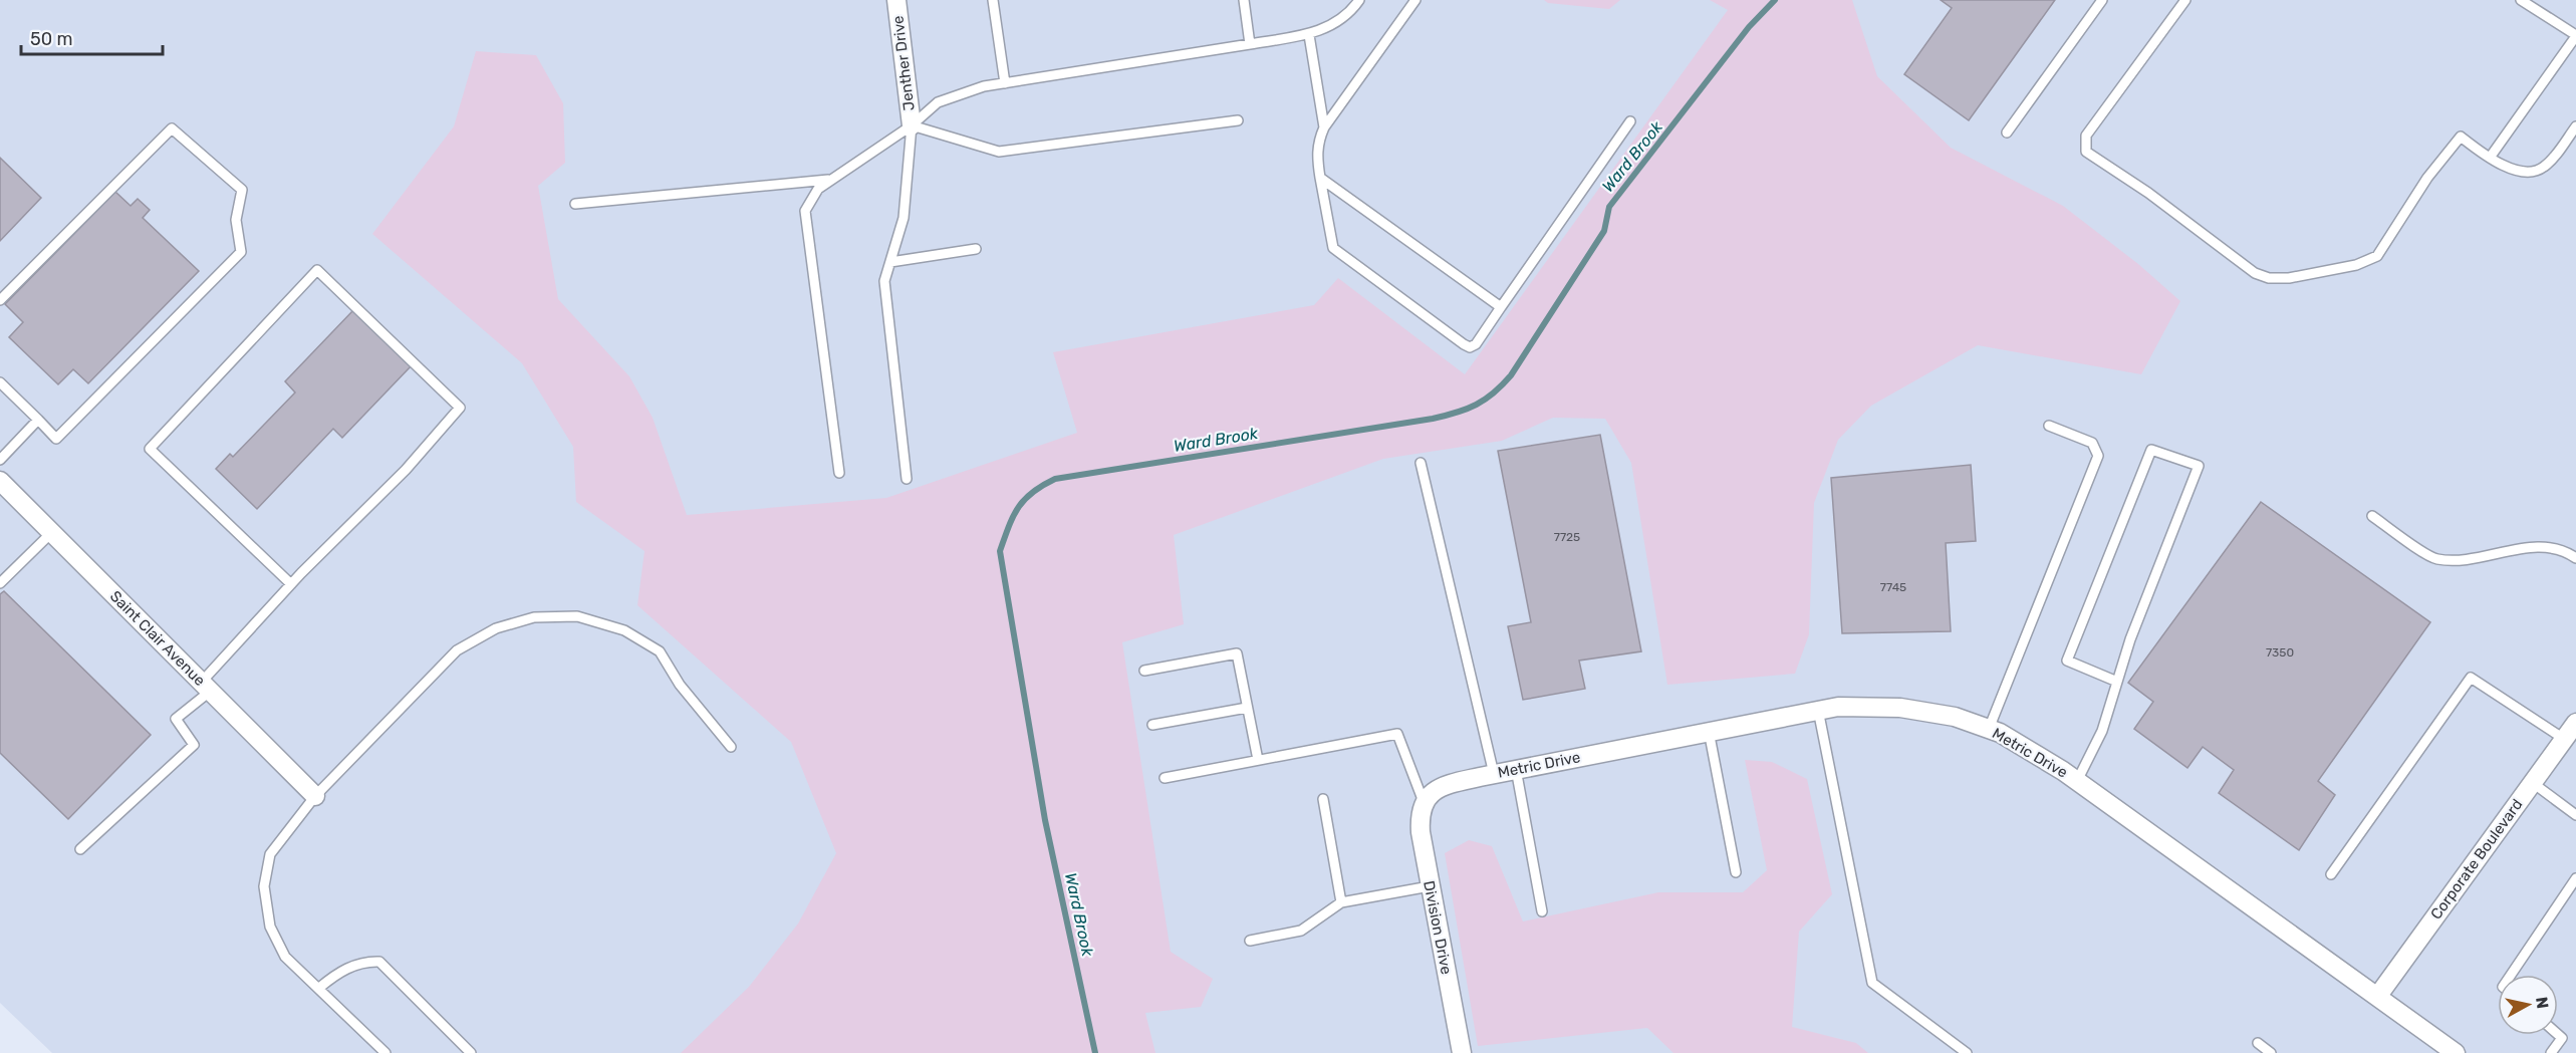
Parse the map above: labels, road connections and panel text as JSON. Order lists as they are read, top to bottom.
{
  "streets": {
    "street": [
      "Jenther Drive",
      "Saint Clair Avenue",
      "Metric Drive",
      "Corporate Boulevard",
      "Division Drive"
    ]
  },
  "crossings": [
    ["Metric Drive", "Corporate Boulevard"],
    ["Metric Drive", "Division Drive"]
  ],
  "water": ["Ward Brook"],
  "house_numbers": ["7725", "7745", "7350"],
  "scale_bar": "50 m",
  "north": "right"
}
